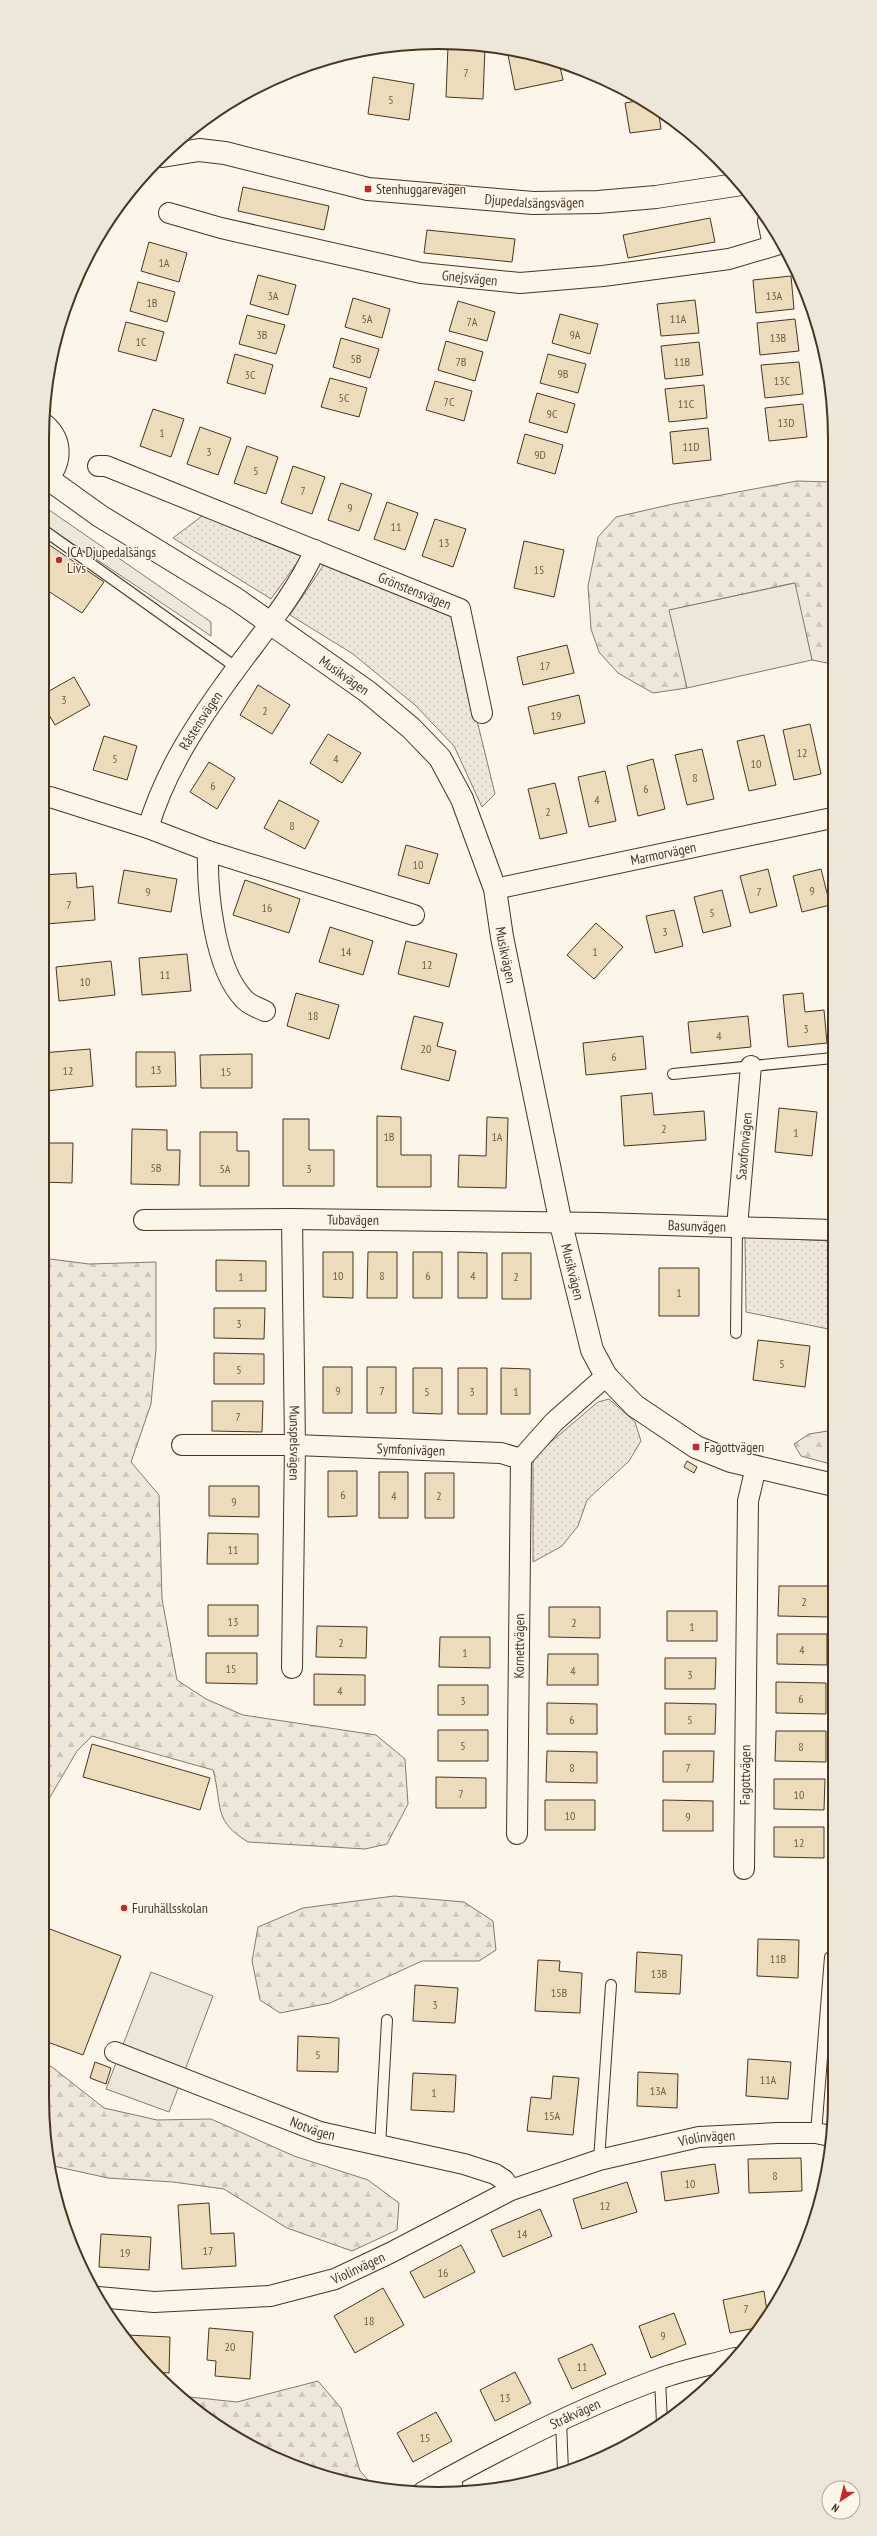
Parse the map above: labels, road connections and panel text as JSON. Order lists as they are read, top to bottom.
{
  "streets": {
    "street": [
      "Djupedalsängsvägen",
      "Gnejsvägen",
      "Grönstensvägen",
      "Musikvägen",
      "Råstensvägen",
      "Marmorvägen",
      "Saxofonvägen",
      "Tubavägen",
      "Basunvägen",
      "Munspelsvägen",
      "Symfonivägen",
      "Kornettvägen",
      "Fagottvägen",
      "Notvägen",
      "Violinvägen",
      "Stråkvägen"
    ]
  },
  "crossings": [
    ["Musikvägen", "Råstensvägen"],
    ["Musikvägen", "Marmorvägen"],
    ["Musikvägen", "Tubavägen"],
    ["Musikvägen", "Basunvägen"],
    ["Musikvägen", "Fagottvägen"],
    ["Saxofonvägen", "Basunvägen"],
    ["Tubavägen", "Basunvägen"],
    ["Tubavägen", "Munspelsvägen"],
    ["Munspelsvägen", "Symfonivägen"],
    ["Symfonivägen", "Kornettvägen"],
    ["Notvägen", "Violinvägen"]
  ],
  "places": {
    "transit": ["Stenhuggarevägen", "Fagottvägen"],
    "other": ["ICA Djupedalsängs Livs", "Furuhällsskolan"]
  },
  "house_numbers": [
    "7",
    "5",
    "1A",
    "3A",
    "13A",
    "1B",
    "5A",
    "11A",
    "7A",
    "3B",
    "9A",
    "13B",
    "1C",
    "5B",
    "7B",
    "11B",
    "9B",
    "3C",
    "13C",
    "5C",
    "7C",
    "11C",
    "9C",
    "13D",
    "1",
    "11D",
    "3",
    "9D",
    "5",
    "7",
    "9",
    "11",
    "13",
    "15",
    "17",
    "3",
    "2",
    "19",
    "12",
    "5",
    "4",
    "10",
    "8",
    "6",
    "6",
    "4",
    "2",
    "8",
    "10",
    "9",
    "9",
    "7",
    "7",
    "16",
    "5",
    "3",
    "14",
    "1",
    "12",
    "11",
    "10",
    "18",
    "3",
    "4",
    "20",
    "6",
    "13",
    "12",
    "15",
    "2",
    "1",
    "1B",
    "1A",
    "5B",
    "5A",
    "3",
    "10",
    "8",
    "6",
    "4",
    "1",
    "2",
    "1",
    "3",
    "5",
    "5",
    "9",
    "7",
    "5",
    "3",
    "1",
    "7",
    "6",
    "4",
    "2",
    "9",
    "11",
    "2",
    "13",
    "2",
    "1",
    "2",
    "4",
    "1",
    "15",
    "4",
    "3",
    "4",
    "6",
    "3",
    "6",
    "5",
    "5",
    "8",
    "8",
    "7",
    "7",
    "10",
    "10",
    "9",
    "12",
    "11B",
    "13B",
    "15B",
    "3",
    "5",
    "11A",
    "13A",
    "1",
    "15A",
    "8",
    "10",
    "12",
    "14",
    "17",
    "19",
    "16",
    "7",
    "18",
    "9",
    "20",
    "11",
    "13",
    "15"
  ],
  "north": "bottom left"
}
